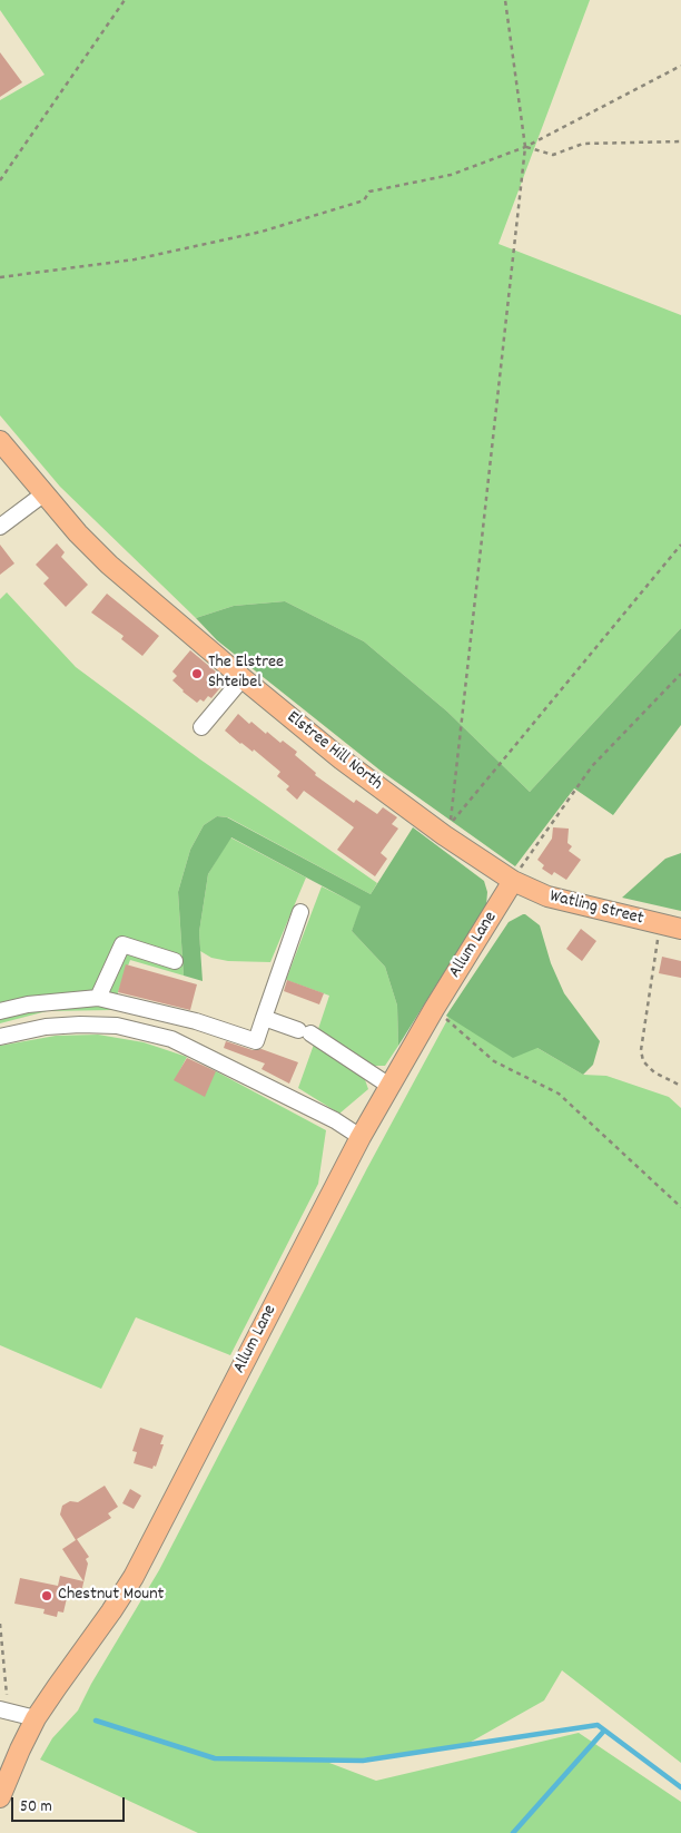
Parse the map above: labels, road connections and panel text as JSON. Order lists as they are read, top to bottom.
{
  "streets": {
    "main road": ["Elstree Hill North", "Watling Street", "Allum Lane"]
  },
  "crossings": [
    ["Elstree Hill North", "Watling Street"],
    ["Elstree Hill North", "Allum Lane"],
    ["Watling Street", "Allum Lane"]
  ],
  "places": ["The Elstree Shteibel", "Chestnut Mount"],
  "scale_bar": "50 m"
}
